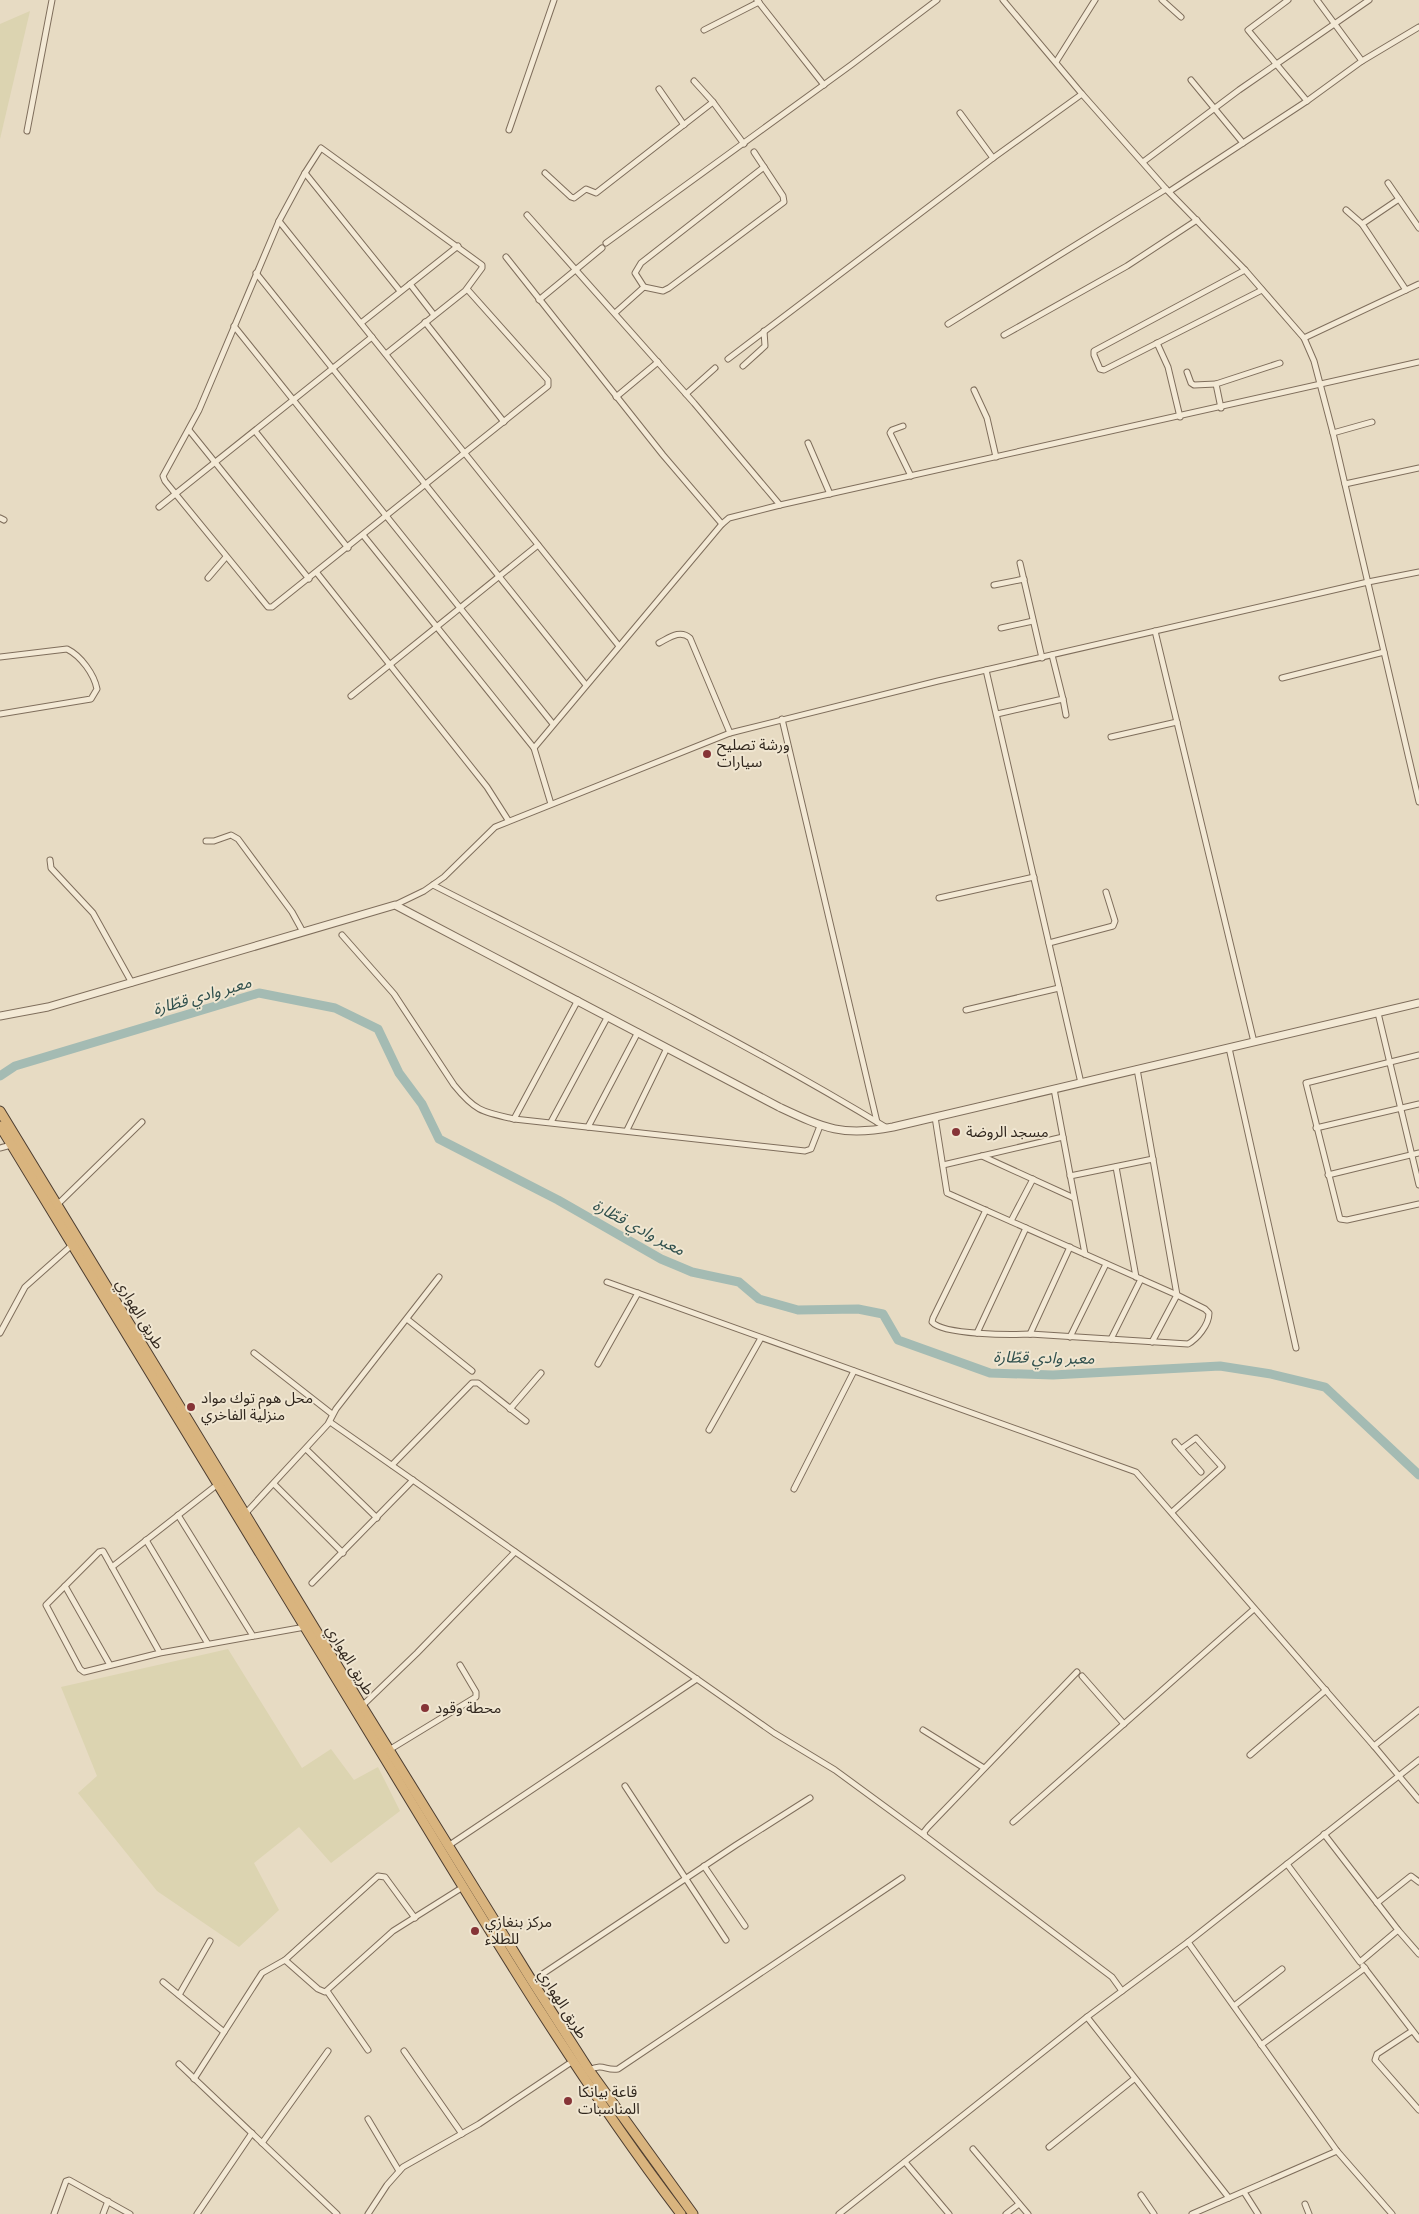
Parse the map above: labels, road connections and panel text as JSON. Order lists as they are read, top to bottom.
{
  "streets": {
    "highway": ["طريق الهواري"]
  },
  "water": ["معبر وادي قطّارة"],
  "places": [
    "ورشة تصليح سيارات",
    "مسجد الروضة",
    "محل هوم توك مواد منزلية الفاخري",
    "محطة وقود",
    "مركز بنغازي للطلاء",
    "قاعة بيانكا المناسبات"
  ]
}
